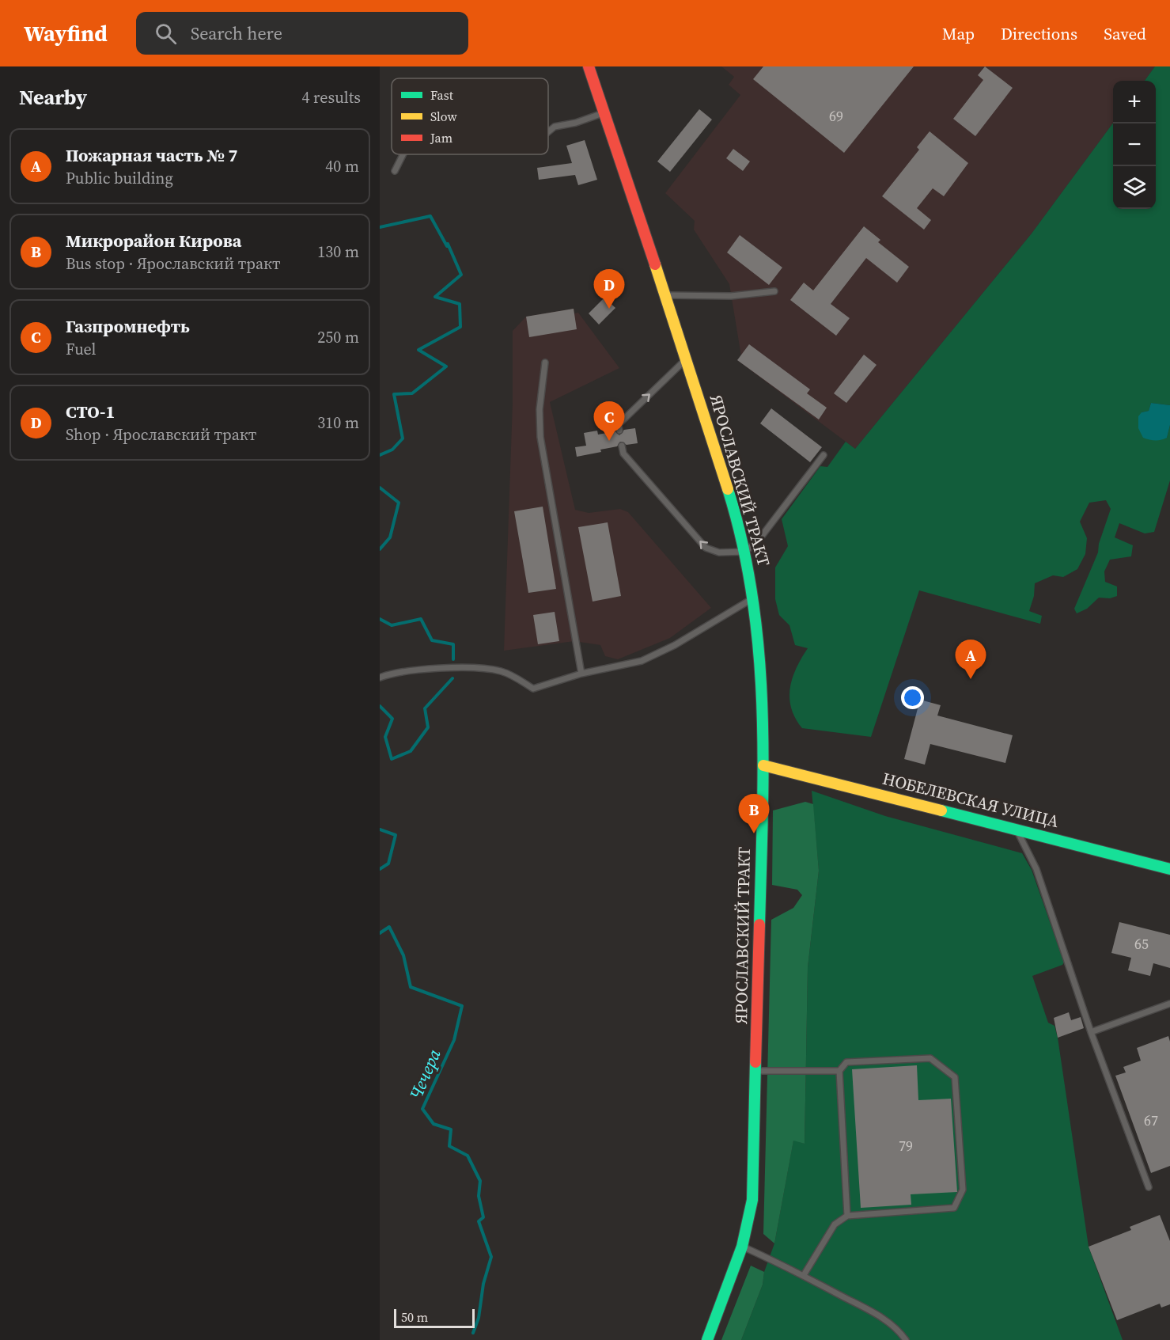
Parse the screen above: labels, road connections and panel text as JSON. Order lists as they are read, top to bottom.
{
  "streets": {
    "street": ["ЯРОСЛАВСКИЙ ТРАКТ", "НОБЕЛЕВСКАЯ УЛИЦА"]
  },
  "crossings": [
    ["ЯРОСЛАВСКИЙ ТРАКТ", "НОБЕЛЕВСКАЯ УЛИЦА"]
  ],
  "water": ["Чечера"],
  "house_numbers": [
    "69",
    "65",
    "67",
    "79"
  ],
  "legend": ["Fast", "Slow", "Jam"],
  "scale_bar": "50 m",
  "page": {
    "header": "Wayfind",
    "search": "Search here",
    "nav": ["Map", "Directions", "Saved"],
    "heading": ["Nearby", "4 results"],
    "map_buttons": ["+", "−"],
    "list": [
      {
        "mark": "A",
        "name": "Пожарная часть № 7",
        "note": "Public building",
        "value": "40 m"
      },
      {
        "mark": "B",
        "name": "Микрорайон Кирова",
        "note": "Bus stop · Ярославский тракт",
        "value": "130 m"
      },
      {
        "mark": "C",
        "name": "Газпромнефть",
        "note": "Fuel",
        "value": "250 m"
      },
      {
        "mark": "D",
        "name": "СТО-1",
        "note": "Shop · Ярославский тракт",
        "value": "310 m"
      }
    ],
    "pins": [
      "D",
      "C",
      "A",
      "B"
    ],
    "scale": "50 m"
  }
}
